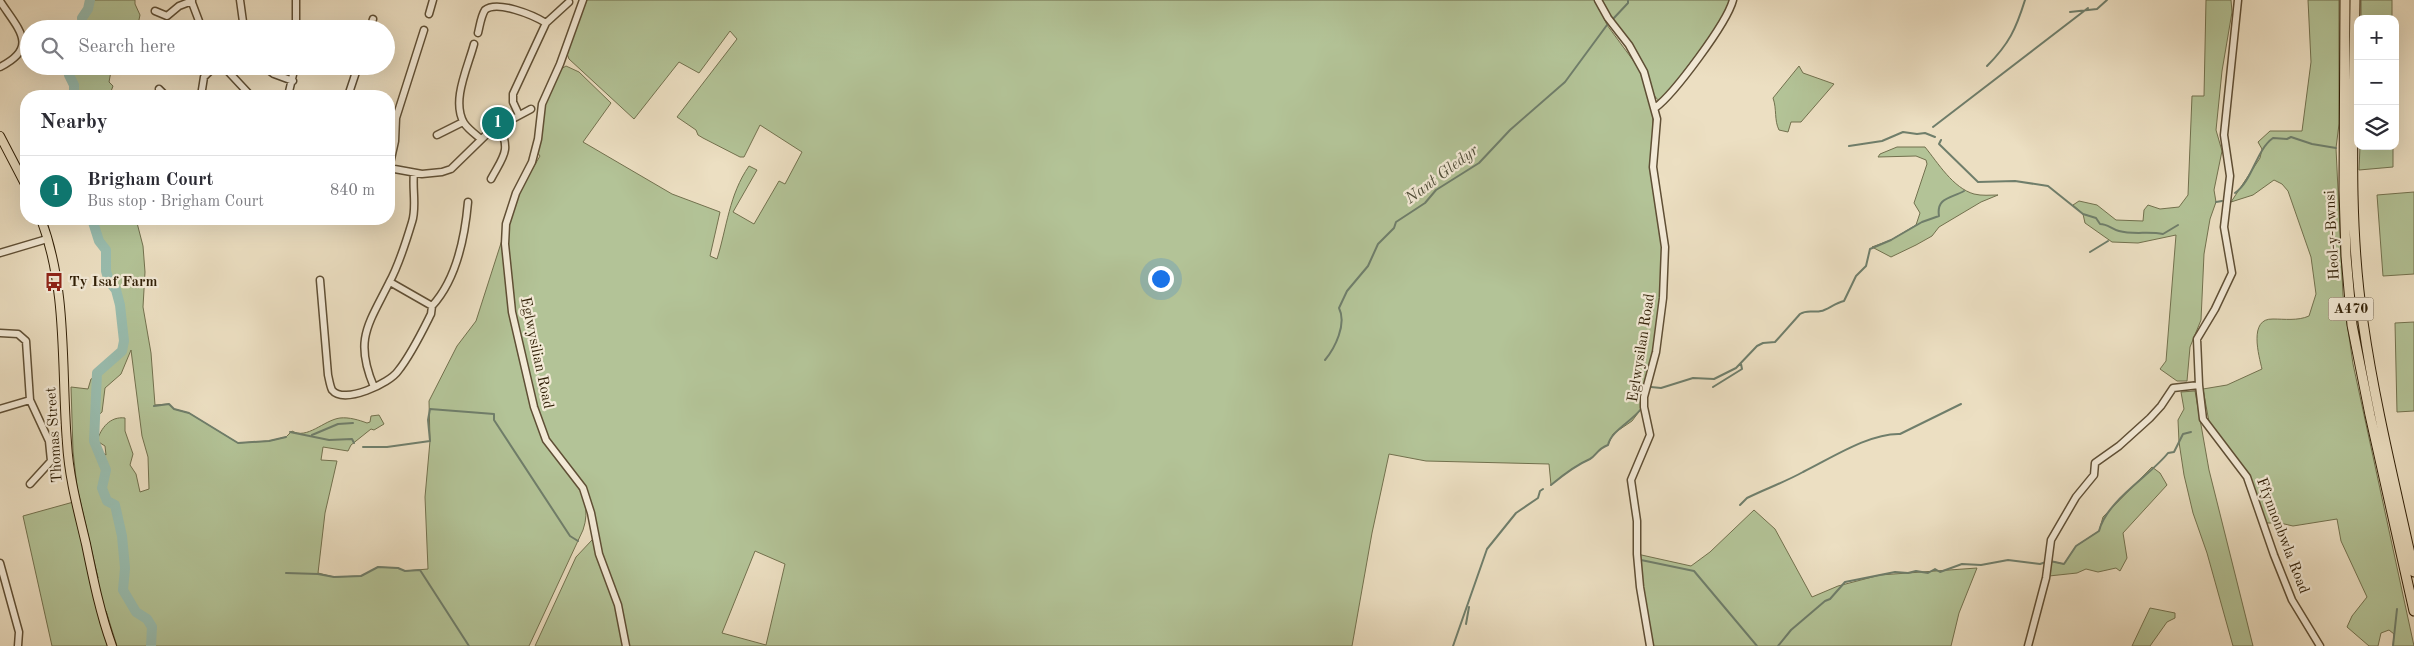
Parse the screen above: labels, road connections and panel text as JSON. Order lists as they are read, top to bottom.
{
  "streets": {
    "highway": ["Heol-y-Bwnsi", "A470"],
    "main road": ["Thomas Street"],
    "street": ["Eglwysilan Road", "Eglwysilian Road", "Ffynnonbwla Road"]
  },
  "water": ["Nant Gledyr"],
  "places": {
    "bus stop": ["Ty Isaf Farm"]
  },
  "page": {
    "map_buttons": ["+", "−"],
    "search": "Search here",
    "heading": "Nearby",
    "pins": "1",
    "list": [
      {
        "mark": "1",
        "name": "Brigham Court",
        "note": "Bus stop · Brigham Court",
        "value": "840 m"
      }
    ]
  }
}
